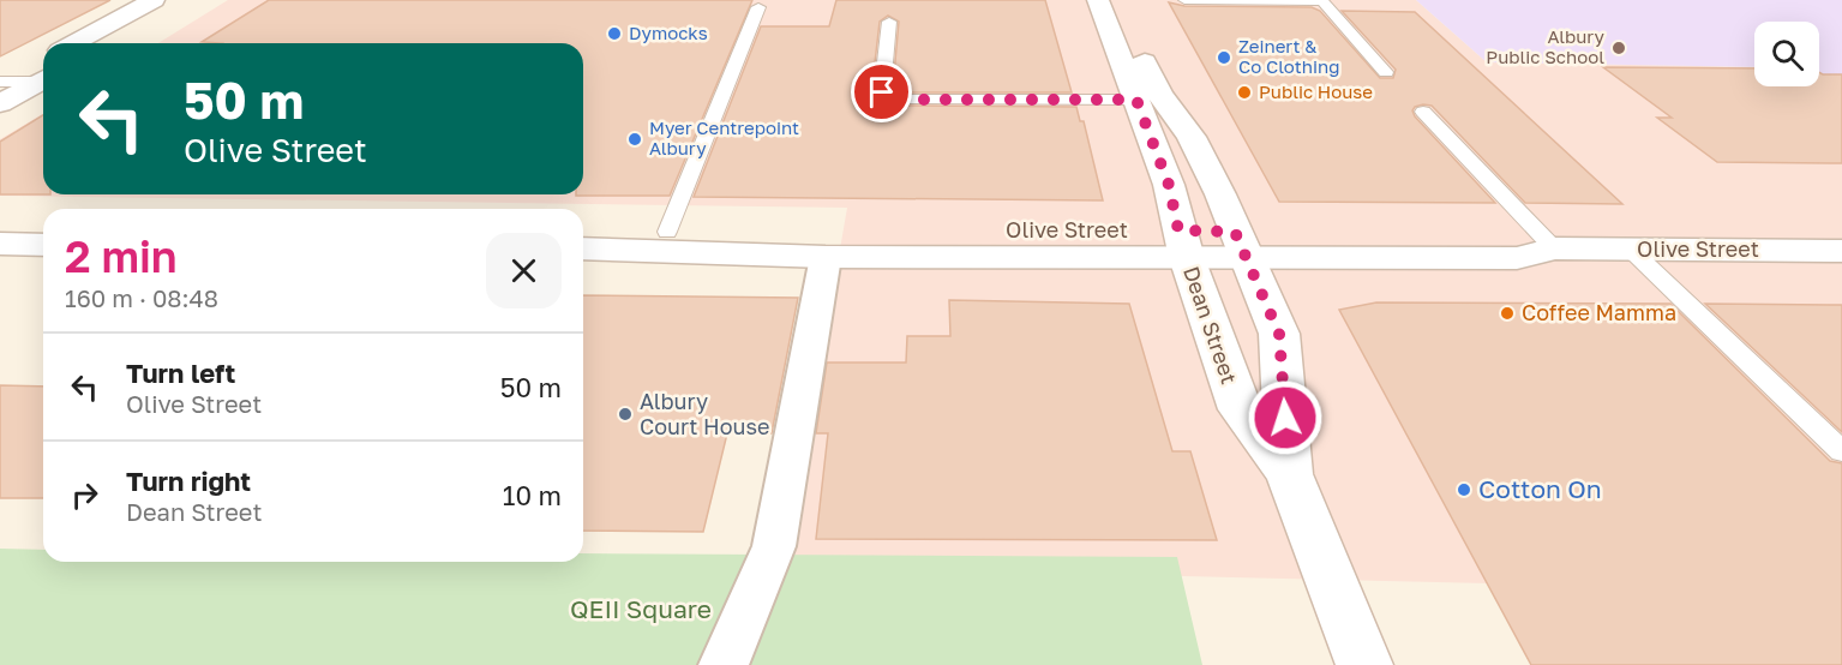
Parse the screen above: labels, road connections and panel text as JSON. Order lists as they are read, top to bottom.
{
  "streets": {
    "street": ["Olive Street", "Dean Street"]
  },
  "crossings": [
    ["Olive Street", "Dean Street"]
  ],
  "parks": ["QEII Square"],
  "places": [
    "Dymocks",
    "Albury Public School",
    "Zeinert & Co Clothing",
    "Public House",
    "Myer Centrepoint Albury",
    "Coffee Mamma",
    "Albury Court House",
    "Cotton On"
  ],
  "page": {
    "turn": ["50 m", "Olive Street"],
    "heading": ["2 min", "160 m · 08:48"],
    "list": [
      {
        "name": "Turn left",
        "note": "Olive Street",
        "value": "50 m"
      },
      {
        "name": "Turn right",
        "note": "Dean Street",
        "value": "10 m"
      }
    ]
  }
}
